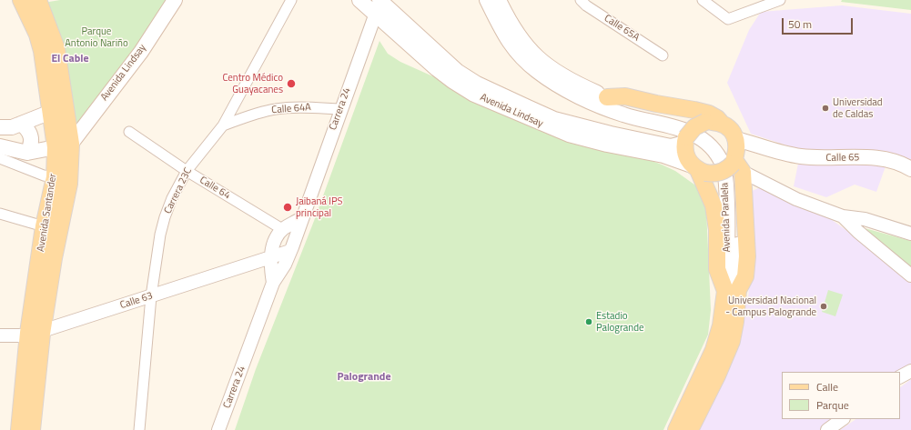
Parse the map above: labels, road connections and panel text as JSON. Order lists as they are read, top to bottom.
{
  "streets": {
    "main road": [
      "Avenida Lindsay",
      "Calle 65",
      "Avenida Santander",
      "Avenida Paralela"
    ],
    "street": [
      "Calle 65A",
      "Calle 64A",
      "Carrera 24",
      "Calle 64",
      "Carrera 23C",
      "Calle 63"
    ]
  },
  "crossings": [
    ["Avenida Lindsay", "Carrera 24"],
    ["Avenida Lindsay", "Calle 65"],
    ["Avenida Lindsay", "Avenida Santander"],
    ["Calle 64A", "Carrera 24"],
    ["Calle 64A", "Carrera 23C"],
    ["Carrera 24", "Calle 64"],
    ["Carrera 24", "Calle 63"],
    ["Calle 64", "Carrera 23C"],
    ["Carrera 23C", "Calle 63"],
    ["Avenida Santander", "Calle 63"]
  ],
  "districts": ["El Cable", "Palogrande"],
  "parks": ["Parque Antonio Nariño"],
  "places": [
    "Centro Médico Guayacanes",
    "Universidad de Caldas",
    "Jaibaná IPS principal",
    "Universidad Nacional - Campus Palogrande",
    "Estadio Palogrande"
  ],
  "legend": ["Calle", "Parque"],
  "scale_bar": "50 m"
}
